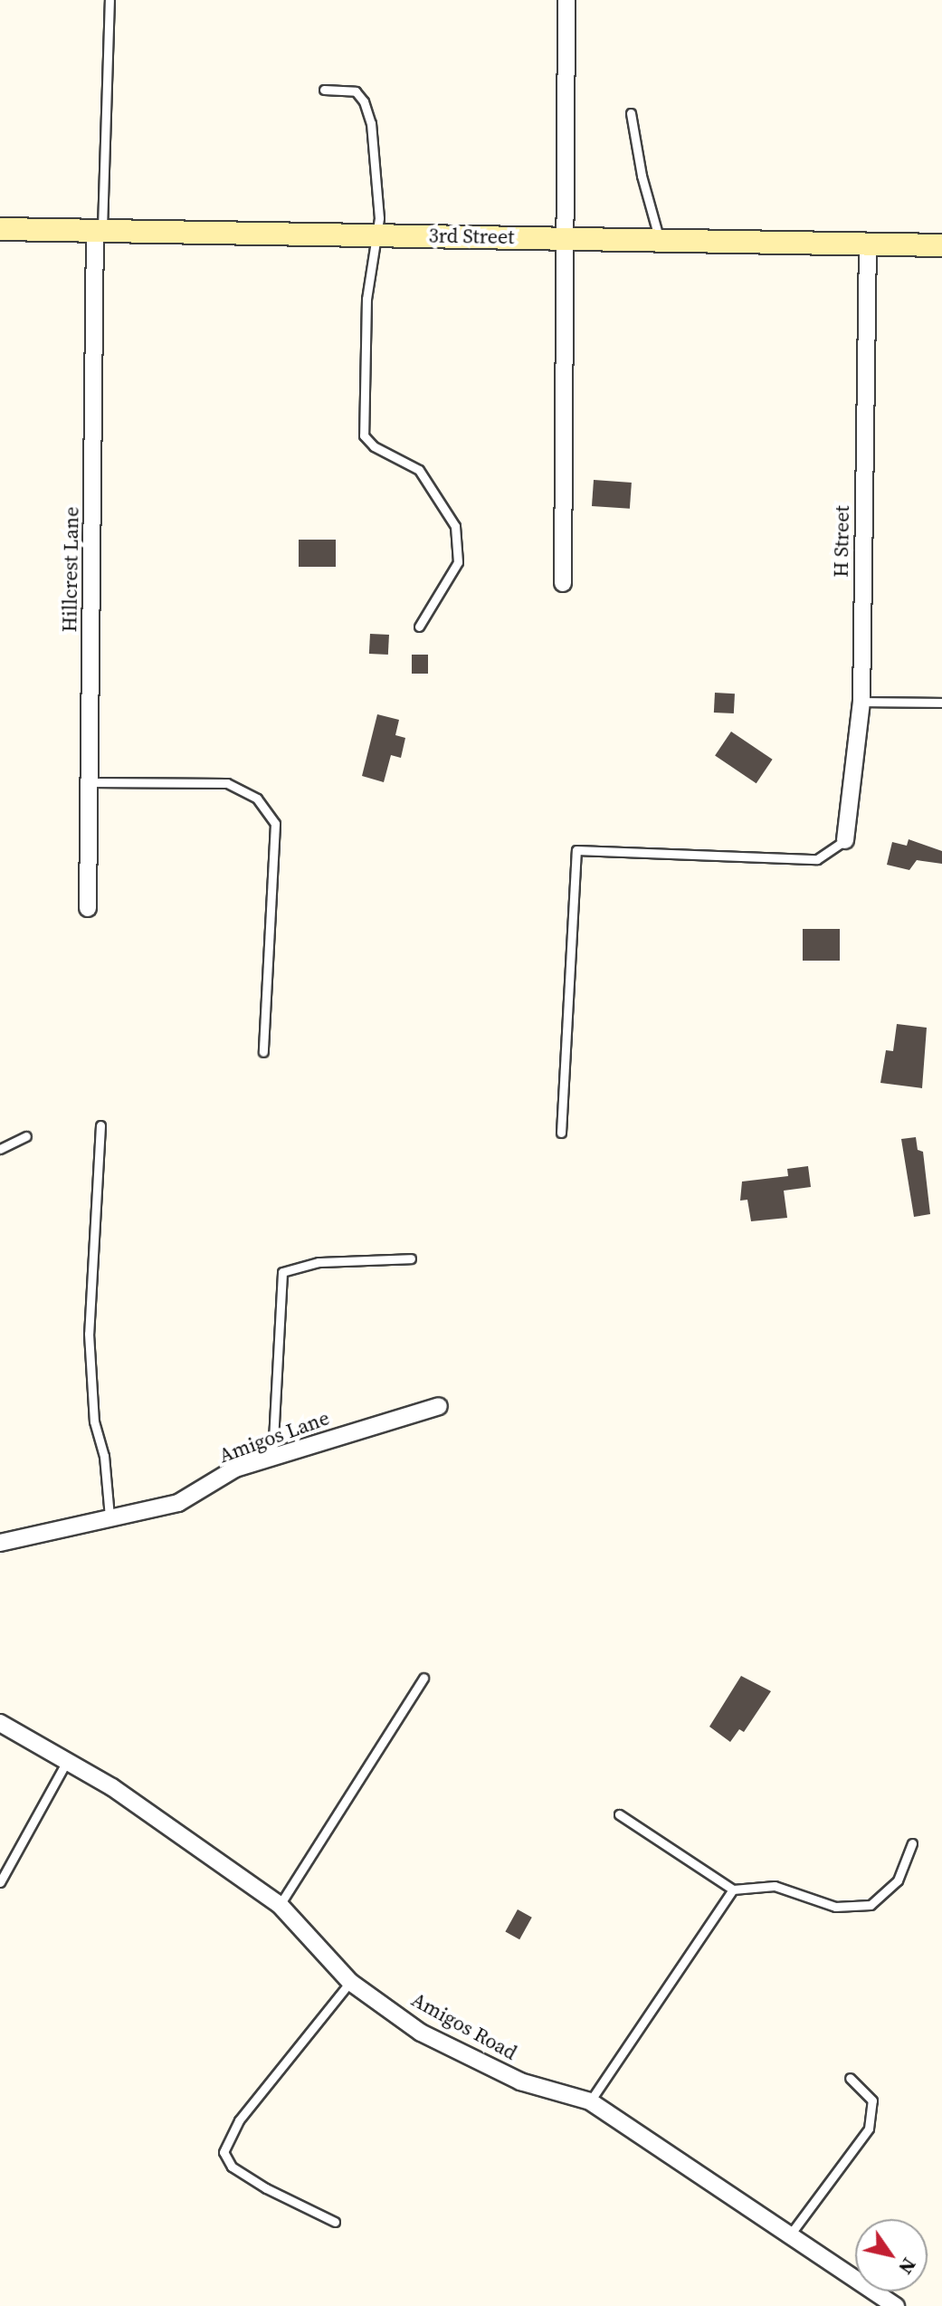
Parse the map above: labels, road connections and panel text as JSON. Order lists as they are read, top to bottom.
{
  "streets": {
    "main road": ["3rd Street"],
    "street": [
      "H Street",
      "Hillcrest Lane",
      "Amigos Lane",
      "Amigos Road"
    ]
  },
  "crossings": [
    ["3rd Street", "H Street"],
    ["3rd Street", "Hillcrest Lane"]
  ],
  "north": "bottom right"
}
